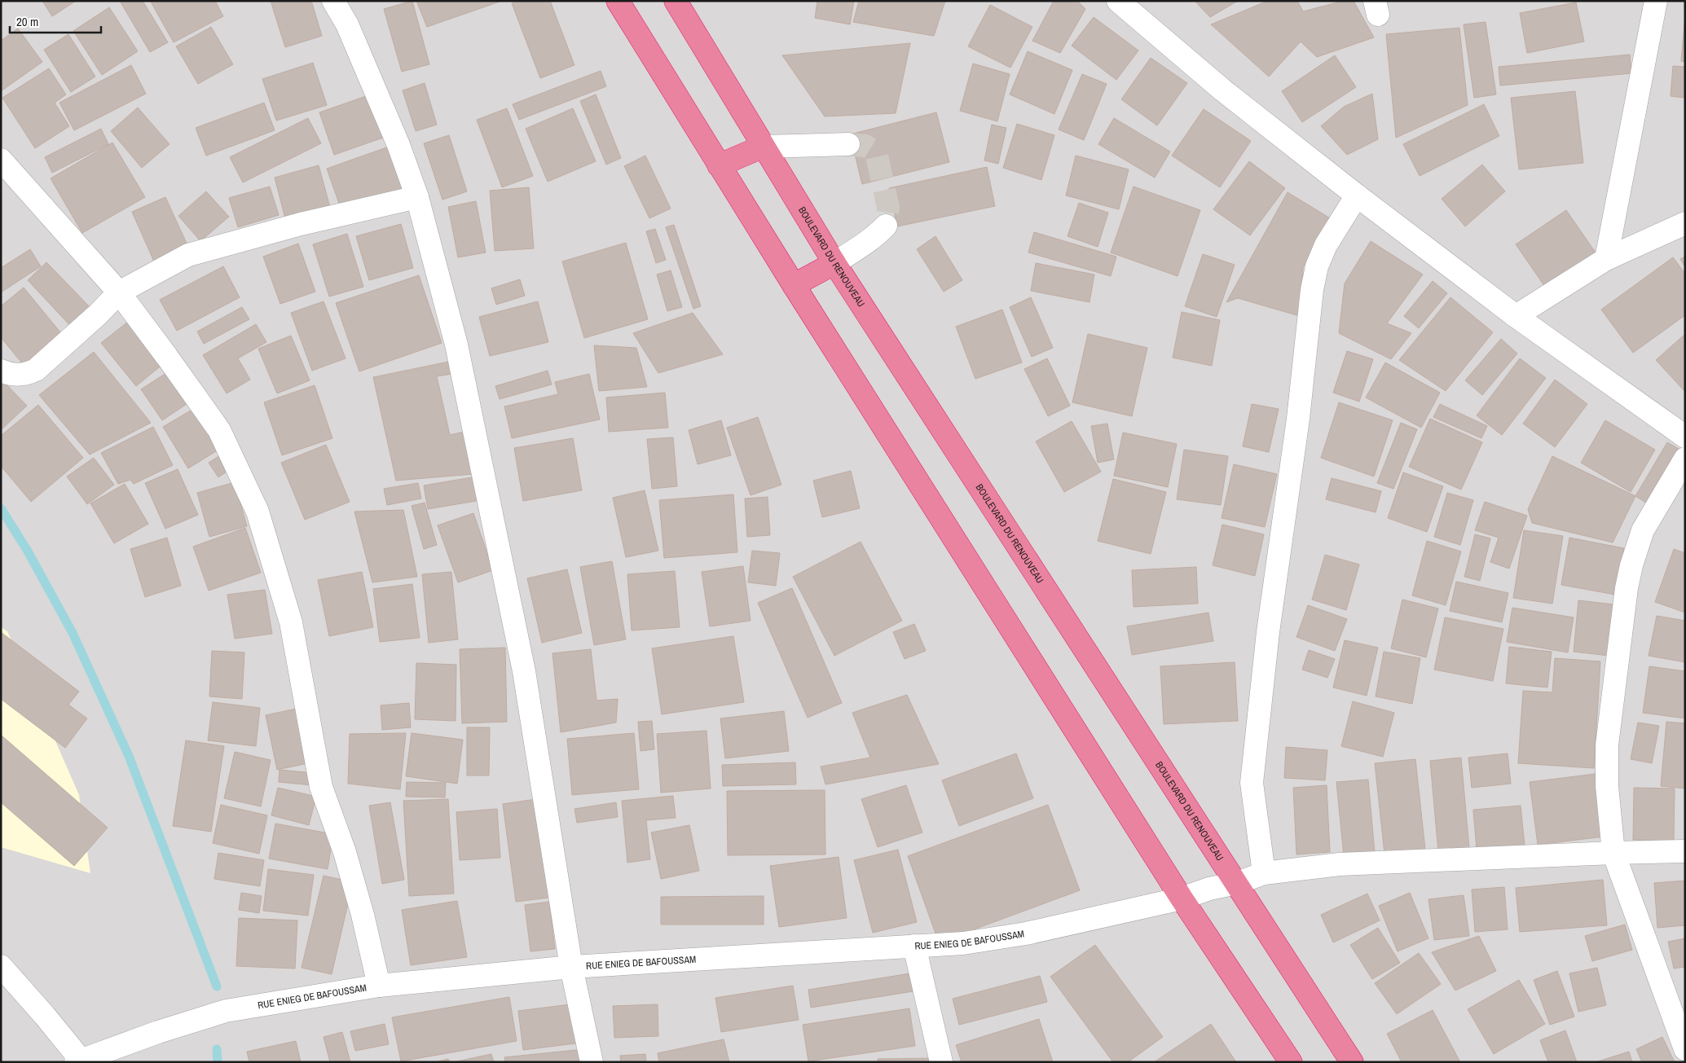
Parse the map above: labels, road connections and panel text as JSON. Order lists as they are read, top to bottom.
{
  "streets": {
    "highway": ["BOULEVARD DU RENOUVEAU"],
    "street": ["RUE ENIEG DE BAFOUSSAM"]
  },
  "crossings": [
    ["BOULEVARD DU RENOUVEAU", "RUE ENIEG DE BAFOUSSAM"]
  ],
  "scale_bar": "20 m"
}
